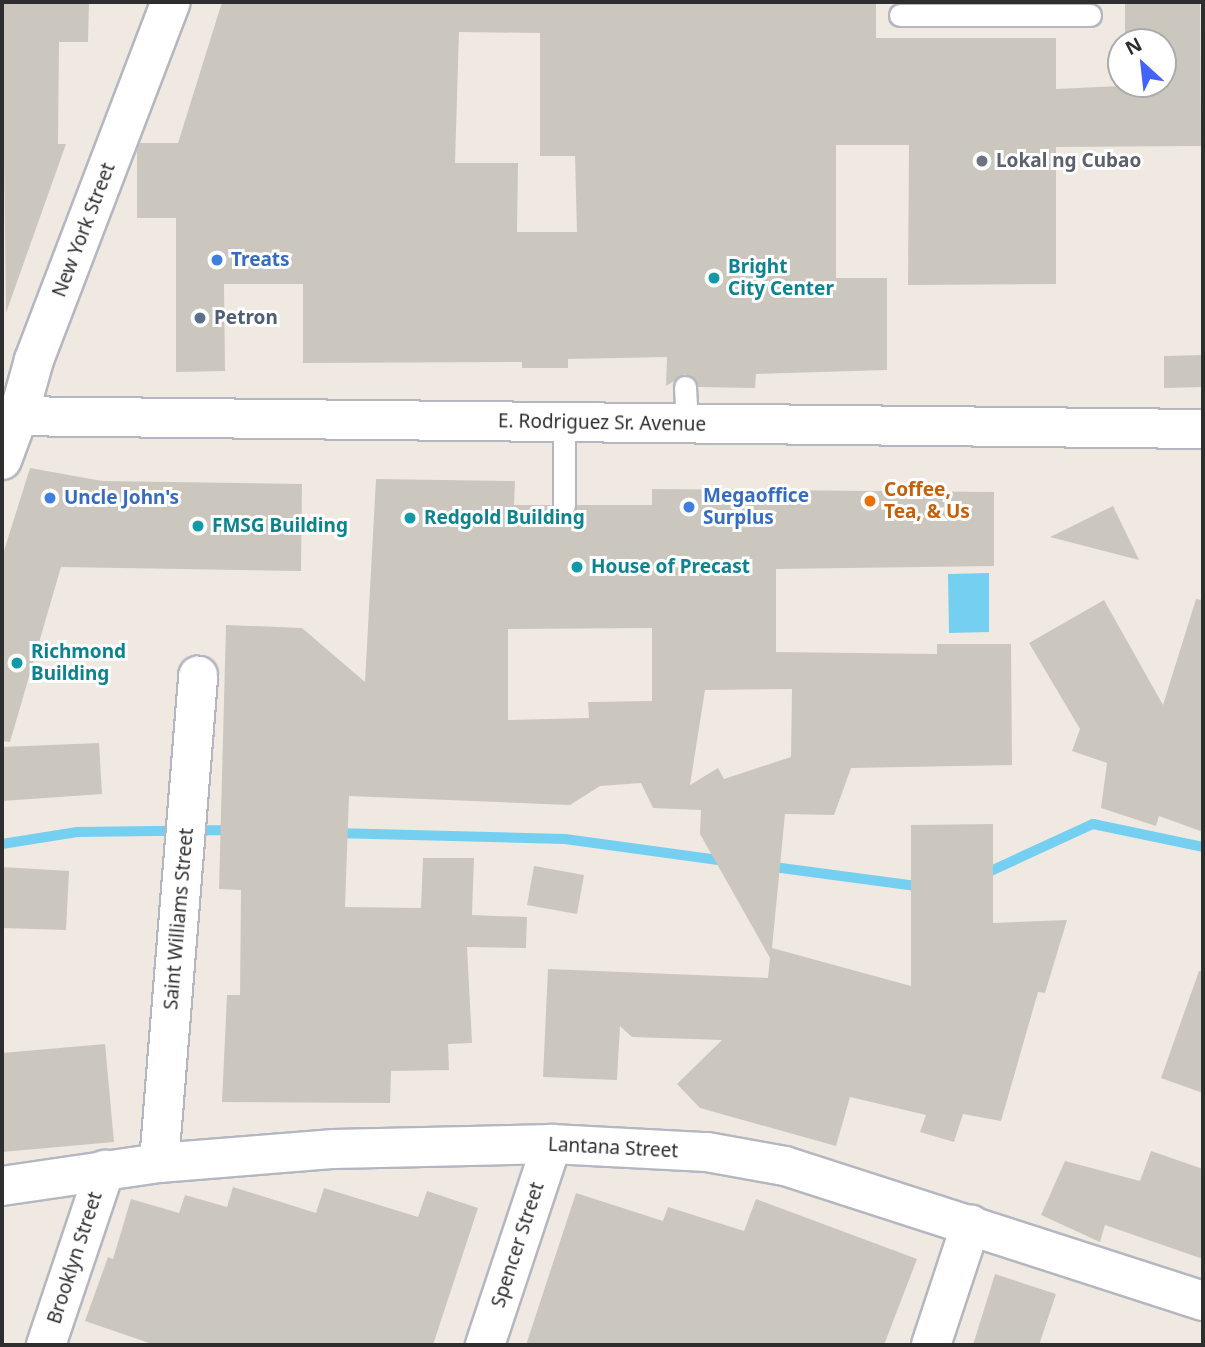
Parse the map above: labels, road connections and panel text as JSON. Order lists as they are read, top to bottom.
{
  "streets": {
    "street": [
      "New York Street",
      "E. Rodriguez Sr. Avenue",
      "Saint Williams Street",
      "Lantana Street",
      "Spencer Street",
      "Brooklyn Street"
    ]
  },
  "crossings": [
    ["New York Street", "E. Rodriguez Sr. Avenue"],
    ["Saint Williams Street", "Lantana Street"],
    ["Lantana Street", "Spencer Street"],
    ["Lantana Street", "Brooklyn Street"]
  ],
  "places": [
    "Lokal ng Cubao",
    "Treats",
    "Bright City Center",
    "Petron",
    "Uncle John's",
    "Coffee, Tea, & Us",
    "Megaoffice Surplus",
    "Redgold Building",
    "FMSG Building",
    "House of Precast",
    "Richmond Building"
  ],
  "north": "top left"
}
